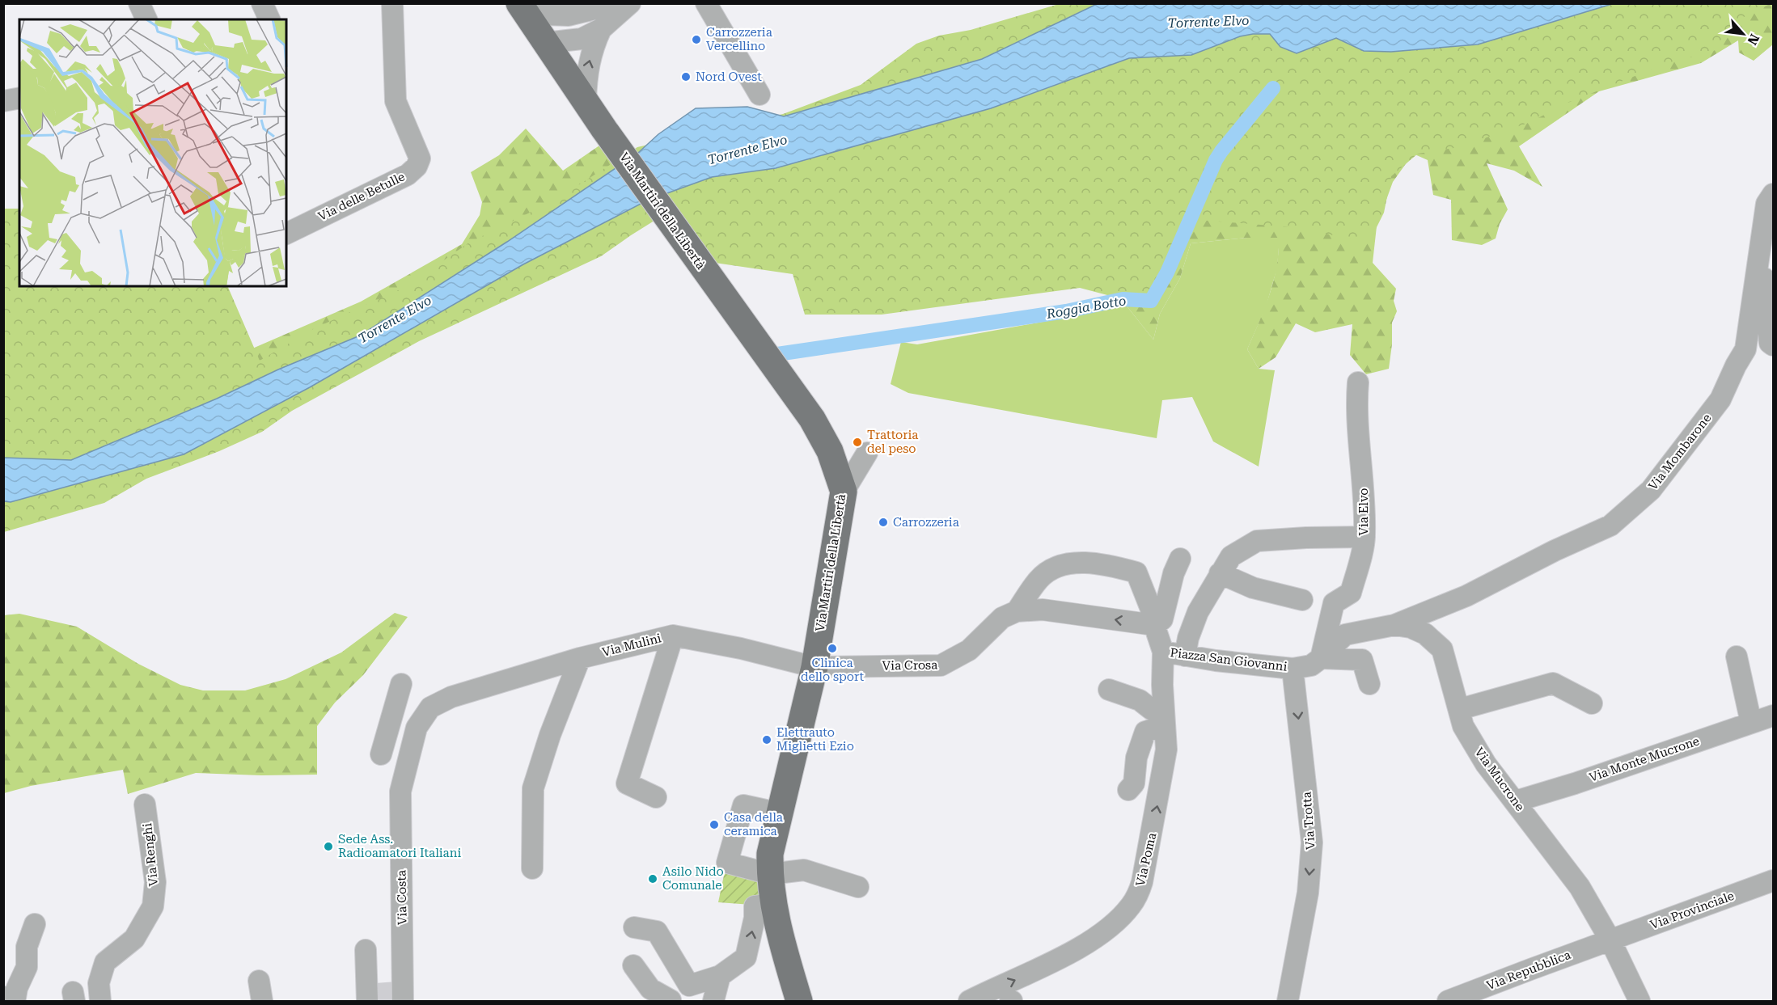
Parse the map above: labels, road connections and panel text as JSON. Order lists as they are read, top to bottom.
{
  "streets": {
    "main road": ["Via Martiri della Libertà"],
    "street": [
      "Via delle Betulle",
      "Via Mombarone",
      "Via Elvo",
      "Via Mulini",
      "Piazza San Giovanni",
      "Via Crosa",
      "Via Monte Mucrone",
      "Via Mucrone",
      "Via Trotta",
      "Via Renghi",
      "Via Poma",
      "Via Costa",
      "Via Provinciale",
      "Via Repubblica"
    ]
  },
  "crossings": [
    ["Via Martiri della Libertà", "Via Mulini"],
    ["Via Martiri della Libertà", "Via Crosa"],
    ["Via Mombarone", "Via Mucrone"],
    ["Via Elvo", "Piazza San Giovanni"],
    ["Via Elvo", "Via Mucrone"],
    ["Via Mulini", "Via Crosa"],
    ["Via Mulini", "Via Costa"],
    ["Piazza San Giovanni", "Via Crosa"],
    ["Piazza San Giovanni", "Via Mucrone"],
    ["Piazza San Giovanni", "Via Trotta"],
    ["Piazza San Giovanni", "Via Poma"],
    ["Via Crosa", "Via Poma"],
    ["Via Monte Mucrone", "Via Mucrone"],
    ["Via Mucrone", "Via Provinciale"],
    ["Via Mucrone", "Via Repubblica"],
    ["Via Provinciale", "Via Repubblica"]
  ],
  "one_way": ["Via Trotta", "Via Poma"],
  "water": ["Torrente Elvo", "Roggia Botto"],
  "places": [
    "Carrozzeria Vercellino",
    "Nord Ovest",
    "Trattoria del peso",
    "Carrozzeria",
    "Clinica dello sport",
    "Elettrauto Miglietti Ezio",
    "Casa della ceramica",
    "Sede Ass. Radioamatori Italiani",
    "Asilo Nido Comunale"
  ],
  "north": "bottom right"
}
